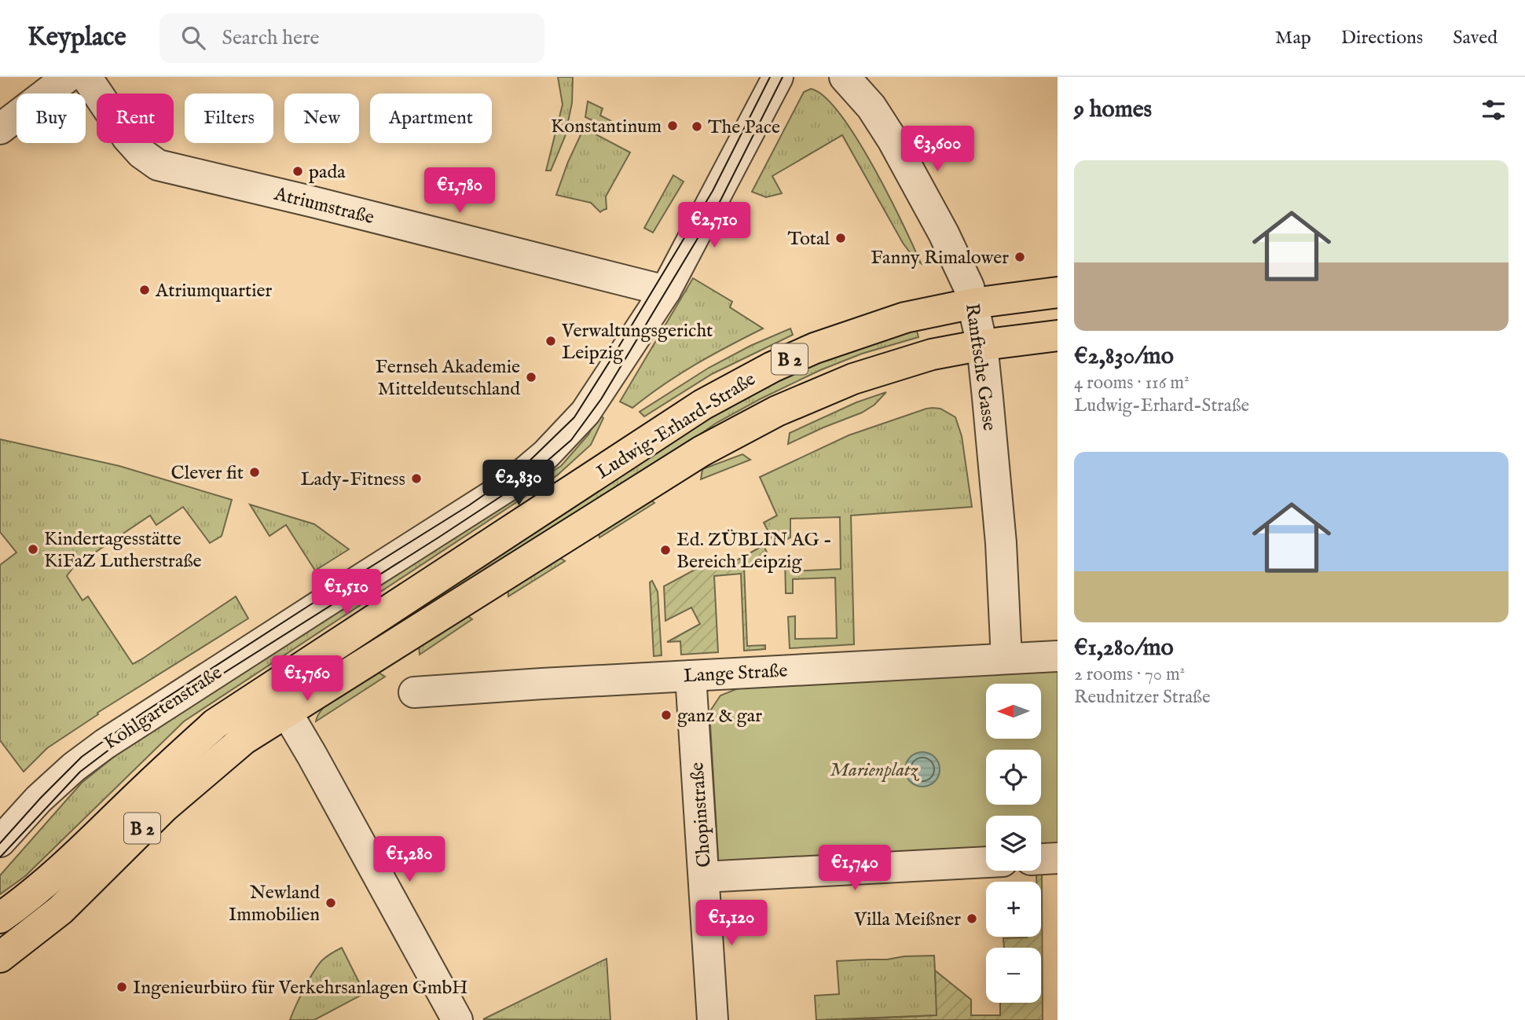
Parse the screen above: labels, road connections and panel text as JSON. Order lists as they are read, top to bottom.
{
  "streets": {
    "main road": ["B 2", "Ludwig-Erhard-Straße"],
    "street": [
      "Atriumstraße",
      "Ranftsche Gasse",
      "Lange Straße",
      "Kohlgartenstraße",
      "Chopinstraße"
    ]
  },
  "crossings": [
    ["Atriumstraße", "Kohlgartenstraße"],
    ["Ranftsche Gasse", "Ludwig-Erhard-Straße"],
    ["Ranftsche Gasse", "Lange Straße"],
    ["Lange Straße", "Chopinstraße"]
  ],
  "parks": ["Marienplatz"],
  "places": [
    "Konstantinum",
    "The Pace",
    "pada",
    "Total",
    "Fanny Rimalower",
    "Atriumquartier",
    "Verwaltungsgericht Leipzig",
    "Fernseh Akademie Mitteldeutschland",
    "Clever fit",
    "Lady-Fitness",
    "Kindertagesstätte KiFaZ Lutherstraße",
    "Ed. ZÜBLIN AG - Bereich Leipzig",
    "ganz & gar",
    "Newland Immobilien",
    "Villa Meißner",
    "Ingenieurbüro für Verkehrsanlagen GmbH"
  ],
  "north": "left",
  "page": {
    "header": "Keyplace",
    "search": "Search here",
    "nav": ["Map", "Directions", "Saved"],
    "heading": "9 homes",
    "chip": [
      "Buy",
      "Rent",
      "Filters",
      "New",
      "Apartment"
    ],
    "price": [
      "€3,600",
      "€1,780",
      "€2,710",
      "€2,830",
      "€1,510",
      "€1,760",
      "€1,280",
      "€1,740",
      "€1,120"
    ],
    "list": [
      {
        "name": "€2,830/mo",
        "note": "4 rooms · 116 m² · Ludwig-Erhard-Straße"
      },
      {
        "name": "€1,280/mo",
        "note": "2 rooms · 70 m² · Reudnitzer Straße"
      }
    ],
    "map_buttons": ["+", "−"]
  }
}
